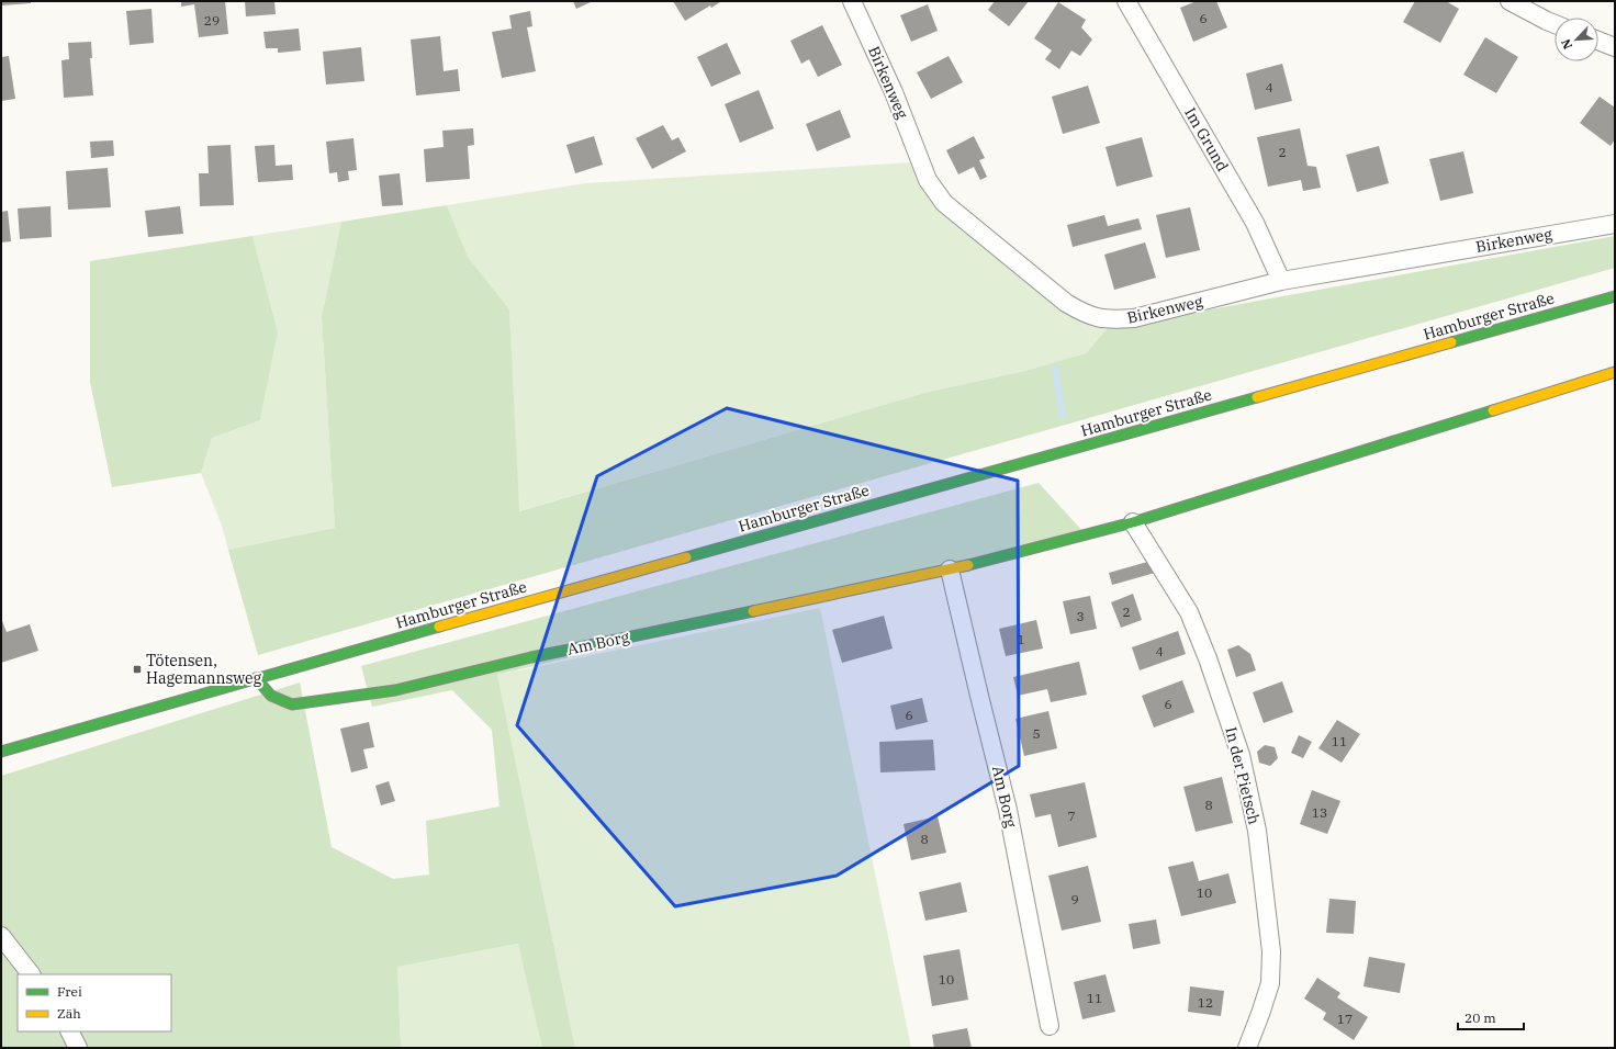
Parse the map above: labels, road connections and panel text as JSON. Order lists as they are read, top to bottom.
{
  "streets": {
    "main road": ["Hamburger Straße", "Am Borg"],
    "street": ["Birkenweg", "Im Grund", "In der Pietsch"]
  },
  "crossings": [
    ["Birkenweg", "Im Grund"],
    ["Hamburger Straße", "Am Borg"],
    ["Am Borg", "In der Pietsch"]
  ],
  "places": {
    "transit": ["Tötensen, Hagemannsweg"]
  },
  "house_numbers": [
    "6",
    "29",
    "4",
    "2",
    "2",
    "3",
    "1",
    "4",
    "6",
    "6",
    "5",
    "11",
    "8",
    "13",
    "7",
    "8",
    "10",
    "9",
    "10",
    "11",
    "12",
    "17"
  ],
  "legend": ["Frei", "Zäh"],
  "scale_bar": "20 m",
  "north": "bottom left"
}
